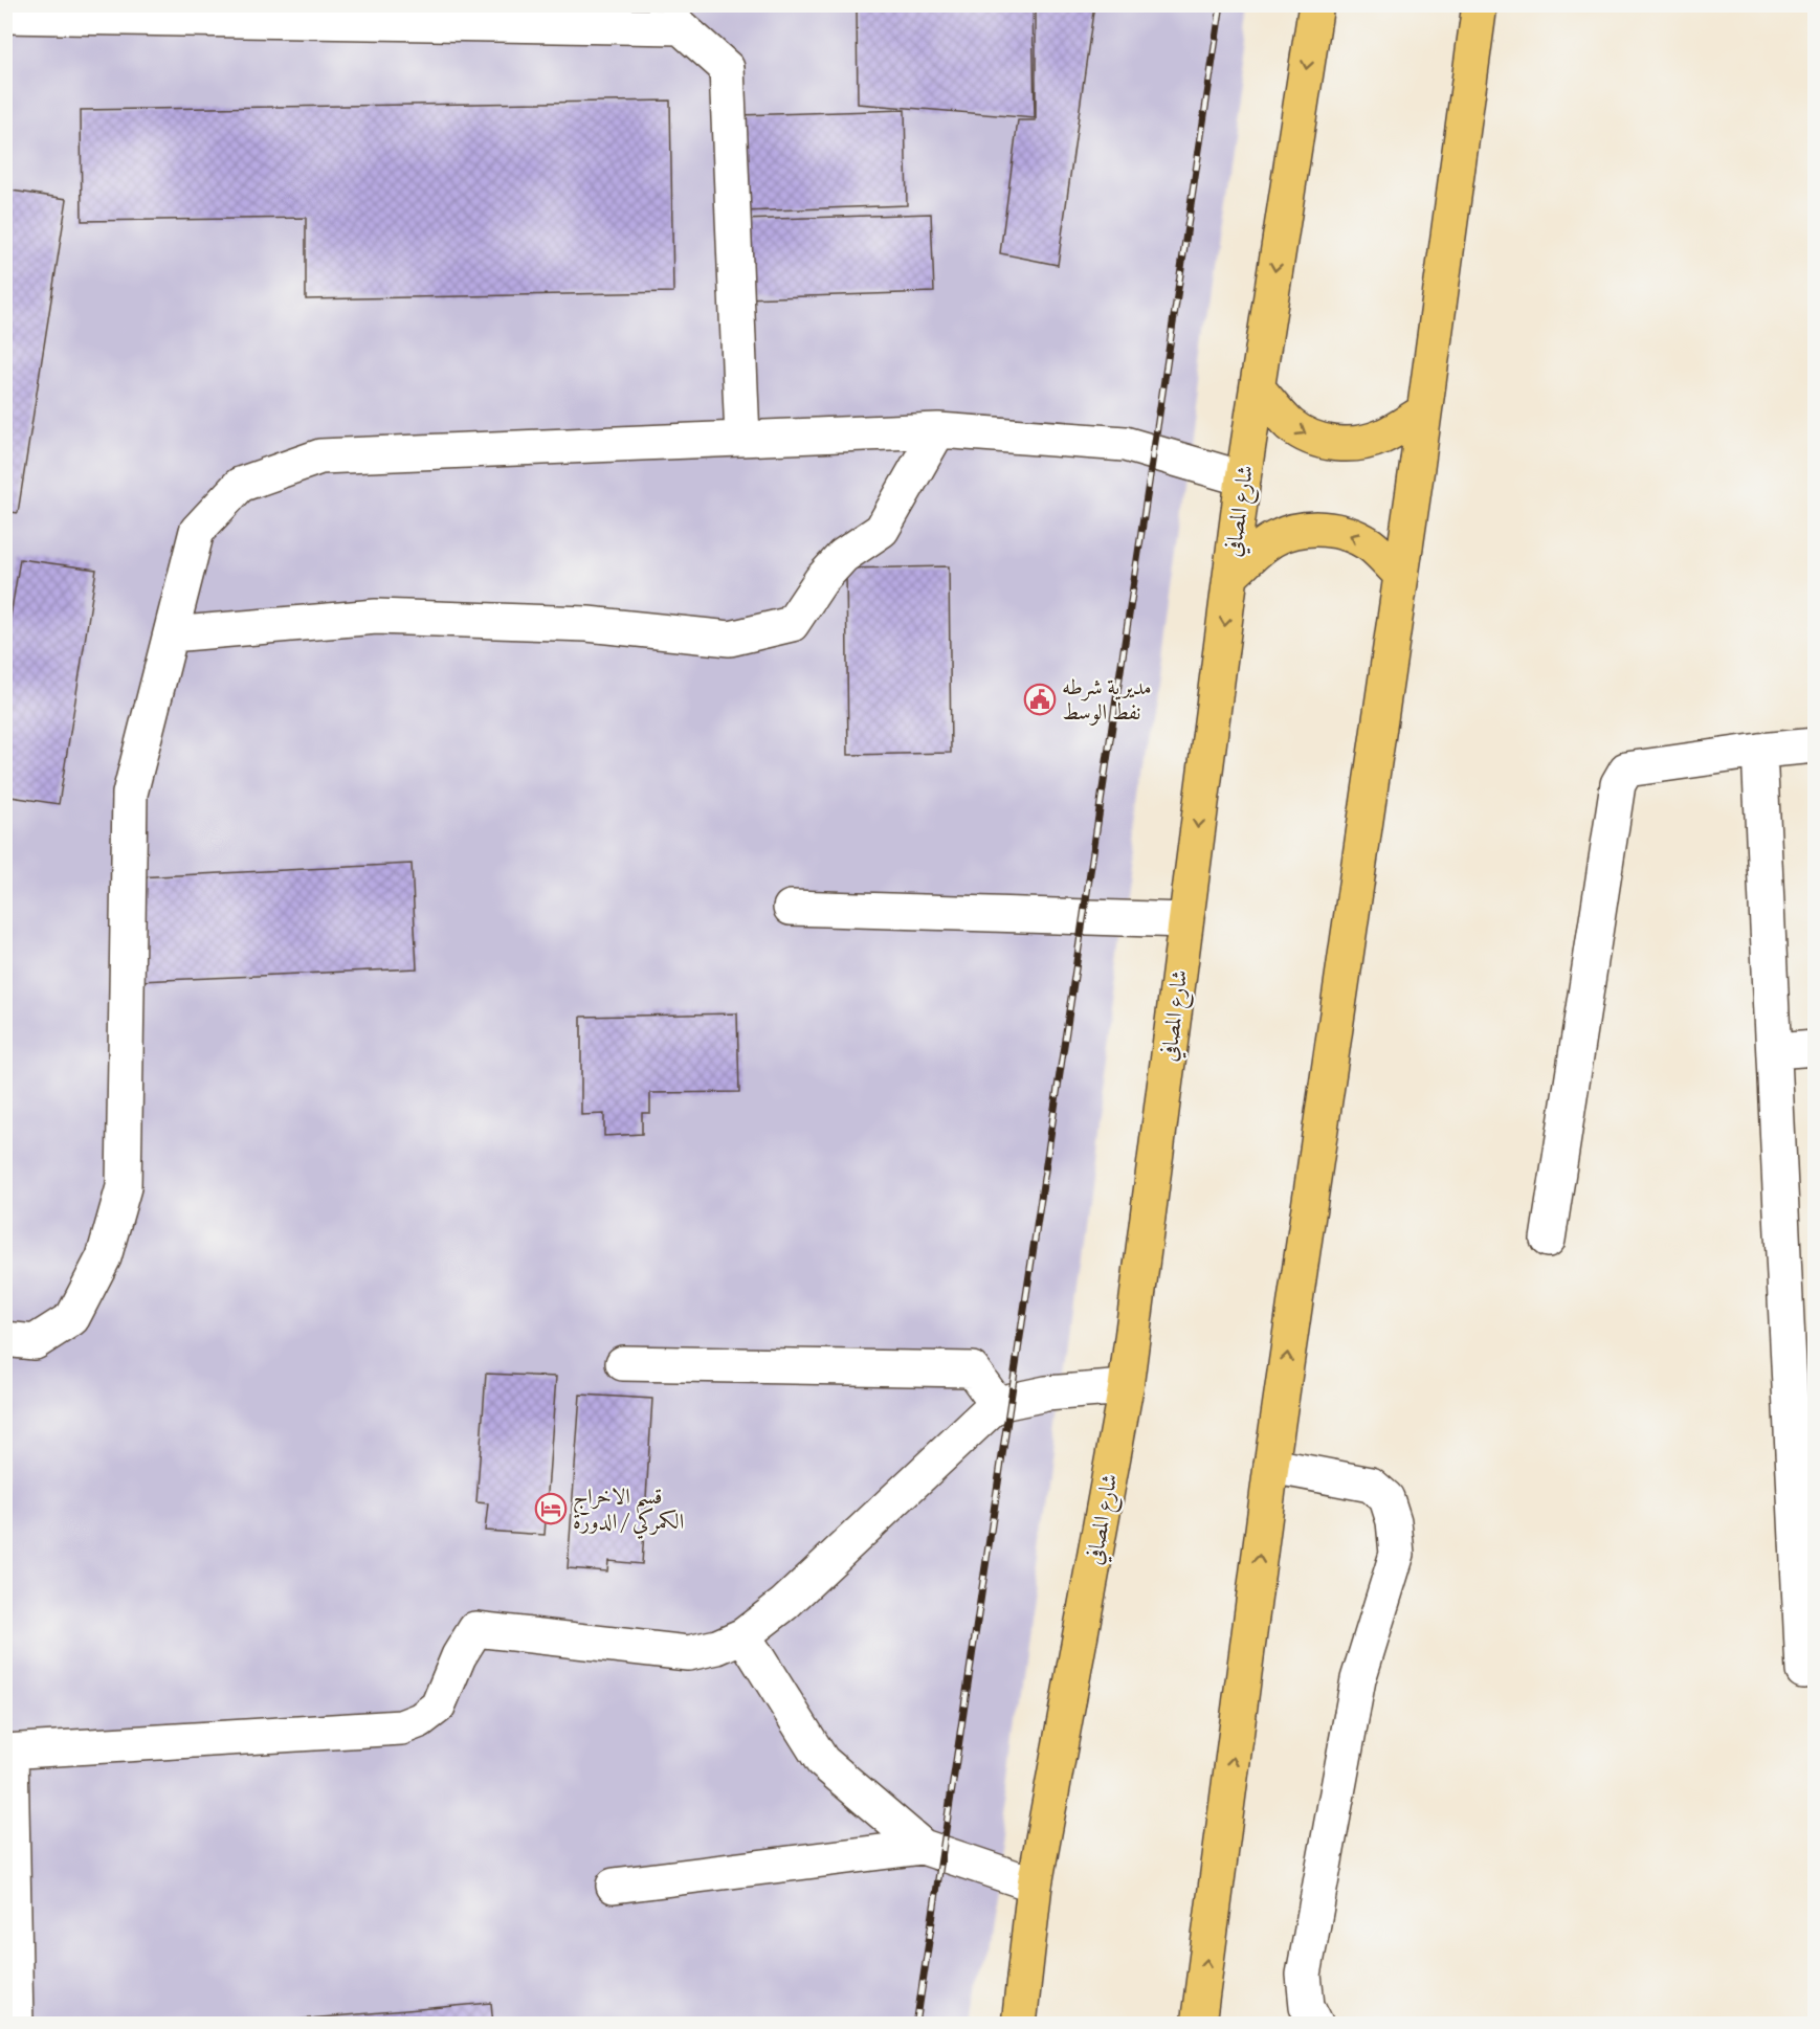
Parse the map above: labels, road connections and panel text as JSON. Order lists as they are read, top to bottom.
{
  "streets": {
    "main road": ["شارع المصافي"]
  },
  "places": {
    "public building": ["مديرية شرطه نفط الوسط"],
    "hotel": ["قسم الاخراج الكمركي / الدورة"]
  }
}
